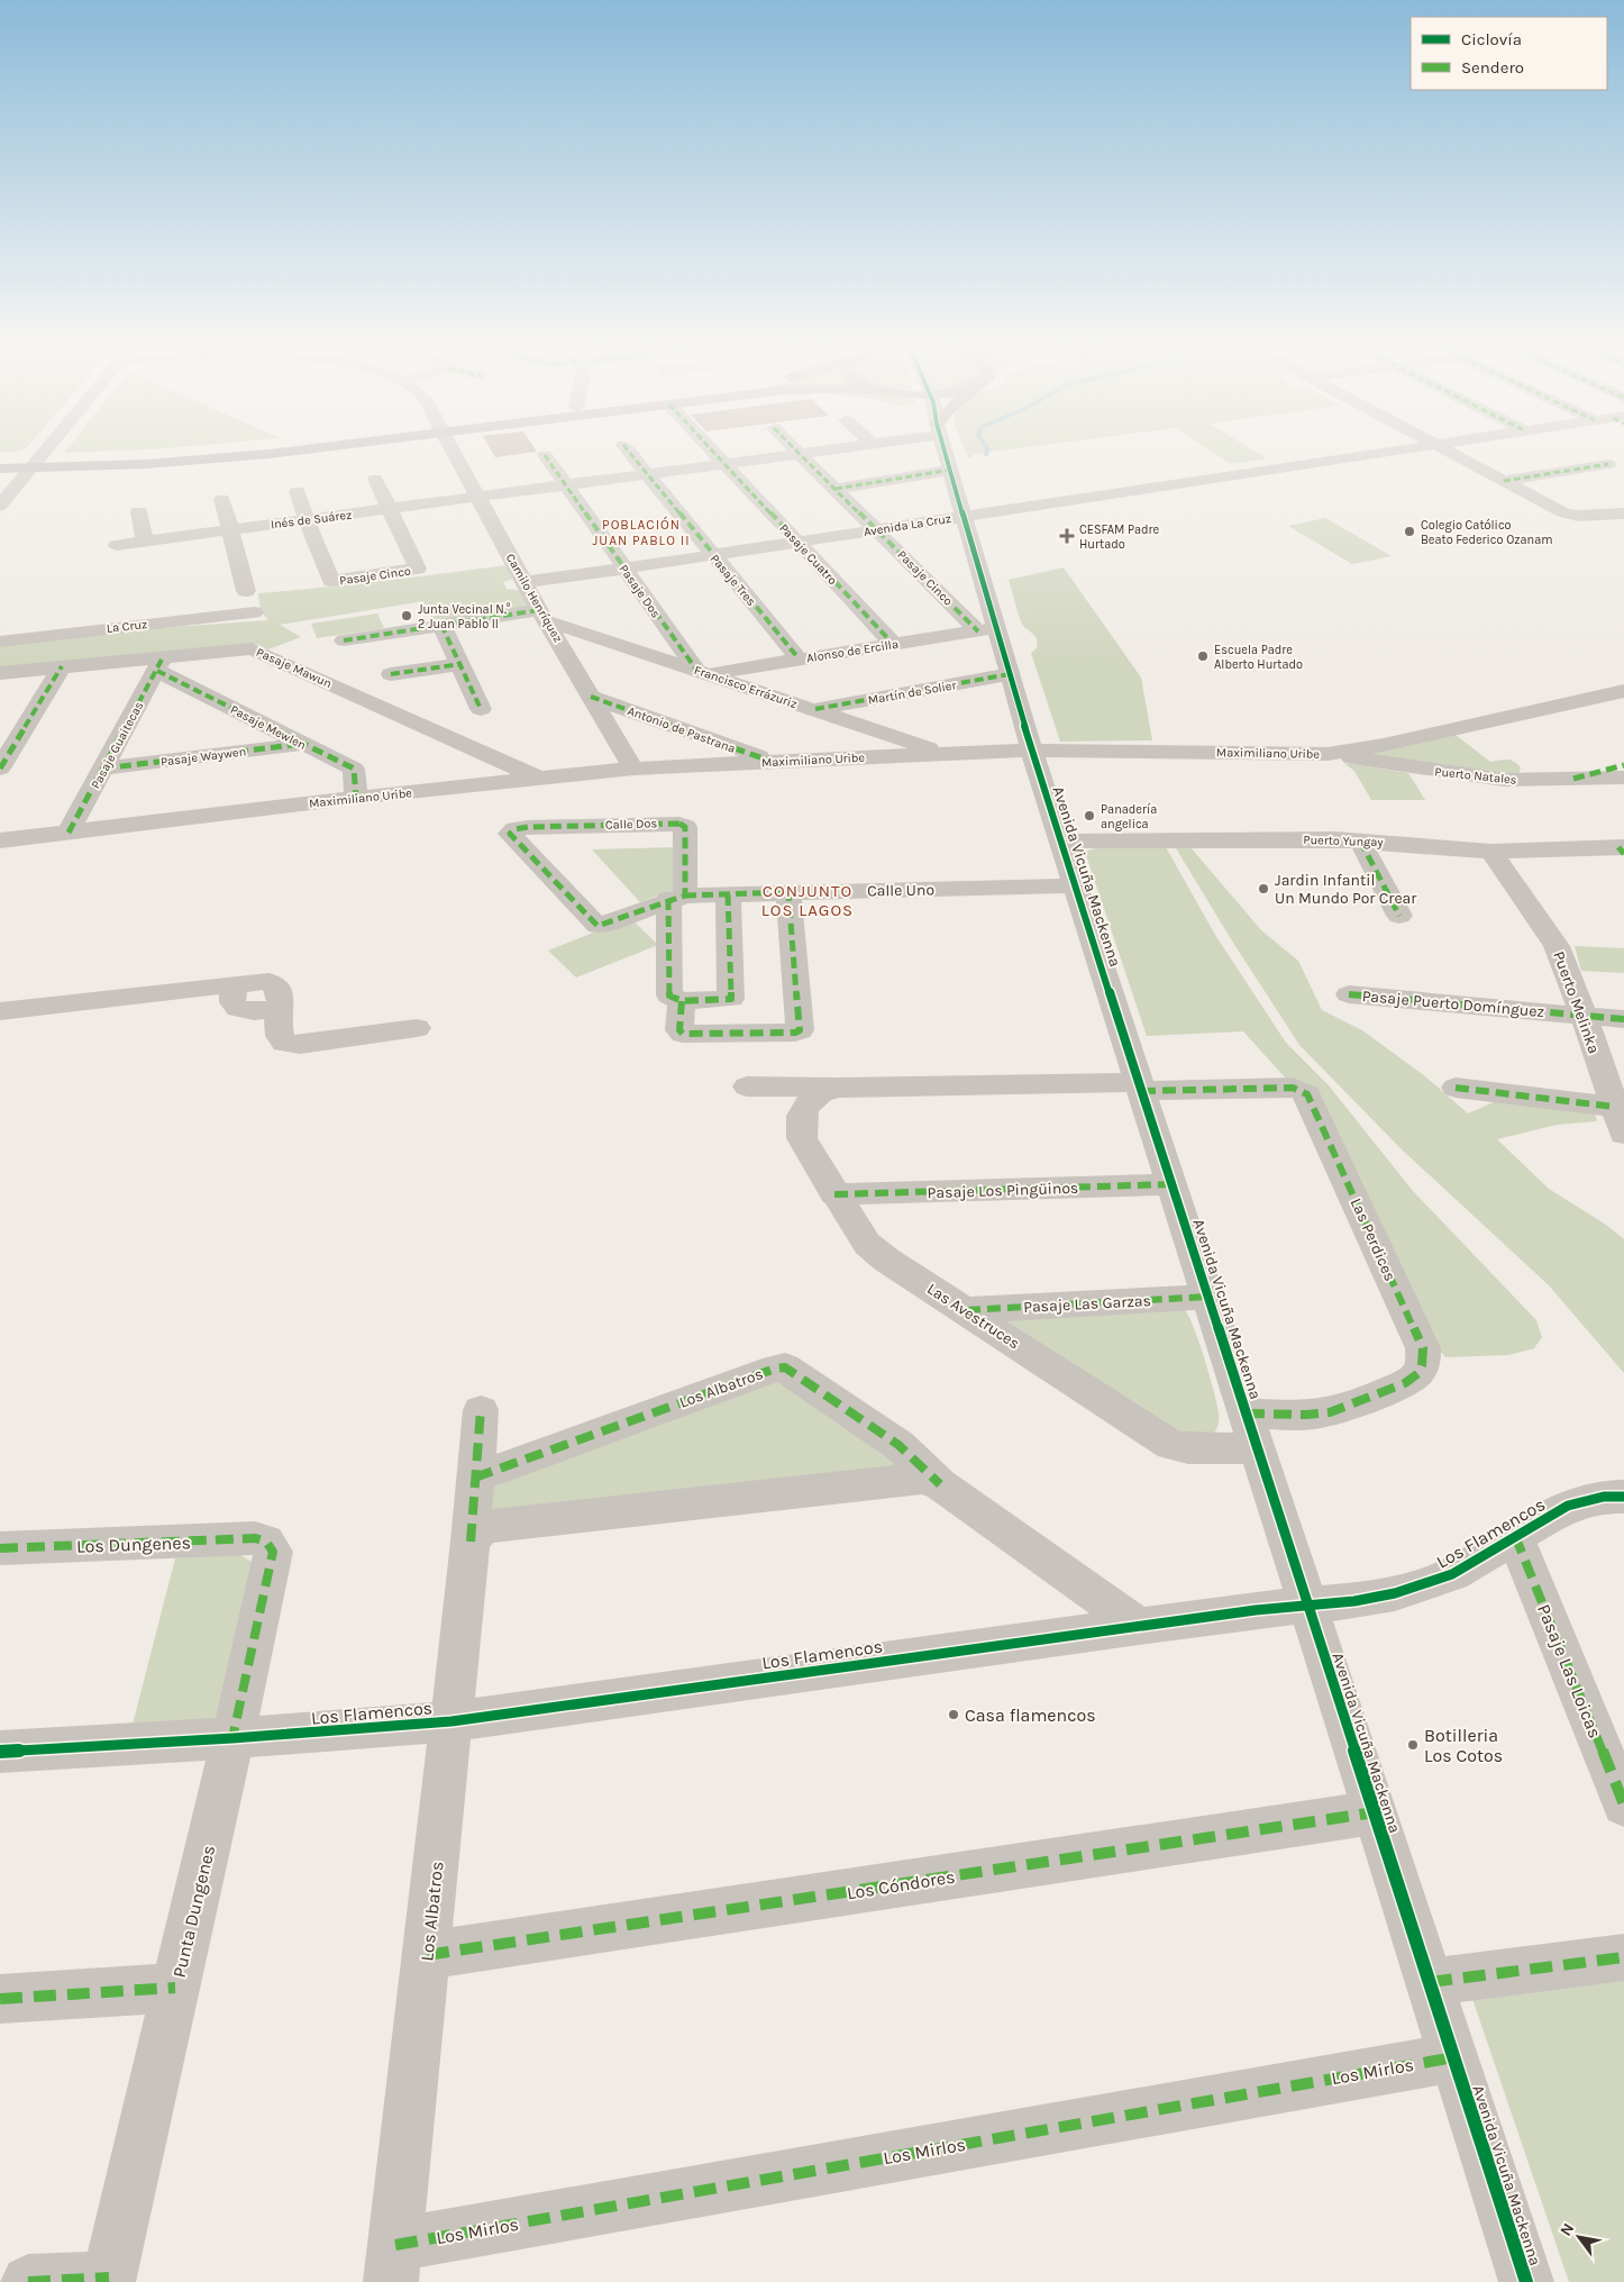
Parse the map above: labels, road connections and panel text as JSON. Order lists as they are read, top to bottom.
{
  "streets": {
    "street": [
      "Inés de Suárez",
      "Avenida La Cruz",
      "Pasaje Cuatro",
      "Pasaje Cinco",
      "Pasaje Tres",
      "Pasaje Dos",
      "Camilo Henríquez",
      "La Cruz",
      "Alonso de Ercilla",
      "Pasaje Mawun",
      "Francisco Errázuriz",
      "Martín de Solier",
      "Pasaje Mewlen",
      "Antonio de Pastrana",
      "Pasaje Guaitecas",
      "Maximiliano Uribe",
      "Pasaje Waywen",
      "Puerto Natales",
      "Calle Dos",
      "Puerto Yungay",
      "Avenida Vicuña Mackenna",
      "Calle Uno",
      "Puerto Melinka",
      "Pasaje Puerto Domínguez",
      "Pasaje Los Pingüinos",
      "Las Perdices",
      "Pasaje Las Garzas",
      "Las Avestruces",
      "Los Albatros",
      "Los Flamencos",
      "Los Dungenes",
      "Pasaje Las Loicas",
      "Los Cóndores",
      "Punta Dungenes",
      "Los Mirlos"
    ]
  },
  "crossings": [
    ["Inés de Suárez", "Pasaje Cuatro"],
    ["Inés de Suárez", "Pasaje Cinco"],
    ["Inés de Suárez", "Pasaje Tres"],
    ["Inés de Suárez", "Pasaje Dos"],
    ["Inés de Suárez", "Camilo Henríquez"],
    ["Avenida La Cruz", "Pasaje Cuatro"],
    ["Avenida La Cruz", "Pasaje Cinco"],
    ["Avenida La Cruz", "Pasaje Tres"],
    ["Avenida La Cruz", "Pasaje Dos"],
    ["Avenida La Cruz", "Camilo Henríquez"],
    ["Avenida La Cruz", "Avenida Vicuña Mackenna"],
    ["Pasaje Cuatro", "Alonso de Ercilla"],
    ["Pasaje Cinco", "Alonso de Ercilla"],
    ["Pasaje Cinco", "Avenida Vicuña Mackenna"],
    ["Pasaje Tres", "Alonso de Ercilla"],
    ["Pasaje Dos", "Alonso de Ercilla"],
    ["Pasaje Dos", "Francisco Errázuriz"],
    ["Camilo Henríquez", "Francisco Errázuriz"],
    ["Camilo Henríquez", "Antonio de Pastrana"],
    ["Camilo Henríquez", "Maximiliano Uribe"],
    ["Alonso de Ercilla", "Francisco Errázuriz"],
    ["Alonso de Ercilla", "Avenida Vicuña Mackenna"],
    ["Pasaje Mawun", "Pasaje Mewlen"],
    ["Pasaje Mawun", "Pasaje Guaitecas"],
    ["Pasaje Mawun", "Maximiliano Uribe"],
    ["Francisco Errázuriz", "Martín de Solier"],
    ["Francisco Errázuriz", "Maximiliano Uribe"],
    ["Martín de Solier", "Avenida Vicuña Mackenna"],
    ["Pasaje Mewlen", "Pasaje Guaitecas"],
    ["Pasaje Mewlen", "Maximiliano Uribe"],
    ["Pasaje Mewlen", "Pasaje Waywen"],
    ["Antonio de Pastrana", "Maximiliano Uribe"],
    ["Pasaje Guaitecas", "Maximiliano Uribe"],
    ["Pasaje Guaitecas", "Pasaje Waywen"],
    ["Maximiliano Uribe", "Puerto Natales"],
    ["Maximiliano Uribe", "Avenida Vicuña Mackenna"],
    ["Calle Dos", "Calle Uno"],
    ["Puerto Yungay", "Avenida Vicuña Mackenna"],
    ["Puerto Yungay", "Puerto Melinka"],
    ["Avenida Vicuña Mackenna", "Calle Uno"],
    ["Avenida Vicuña Mackenna", "Pasaje Los Pingüinos"],
    ["Avenida Vicuña Mackenna", "Las Perdices"],
    ["Avenida Vicuña Mackenna", "Pasaje Las Garzas"],
    ["Avenida Vicuña Mackenna", "Las Avestruces"],
    ["Avenida Vicuña Mackenna", "Los Flamencos"],
    ["Avenida Vicuña Mackenna", "Los Cóndores"],
    ["Avenida Vicuña Mackenna", "Los Mirlos"],
    ["Puerto Melinka", "Pasaje Puerto Domínguez"],
    ["Pasaje Los Pingüinos", "Las Avestruces"],
    ["Las Perdices", "Las Avestruces"],
    ["Pasaje Las Garzas", "Las Avestruces"],
    ["Los Albatros", "Los Flamencos"],
    ["Los Albatros", "Los Cóndores"],
    ["Los Albatros", "Los Mirlos"],
    ["Los Flamencos", "Pasaje Las Loicas"],
    ["Los Flamencos", "Punta Dungenes"],
    ["Los Dungenes", "Punta Dungenes"]
  ],
  "districts": ["POBLACIÓN JUAN PABLO II", "CONJUNTO LOS LAGOS"],
  "places": {
    "other": [
      "Colegio Católico Beato Federico Ozanam",
      "Junta Vecinal N.° 2 Juan Pablo II",
      "Escuela Padre Alberto Hurtado",
      "Panadería angelica",
      "Jardin Infantil Un Mundo Por Crear",
      "Casa flamencos",
      "Botilleria Los Cotos"
    ],
    "health": ["CESFAM Padre Hurtado"]
  },
  "legend": ["Ciclovía", "Sendero"],
  "north": "top left"
}
